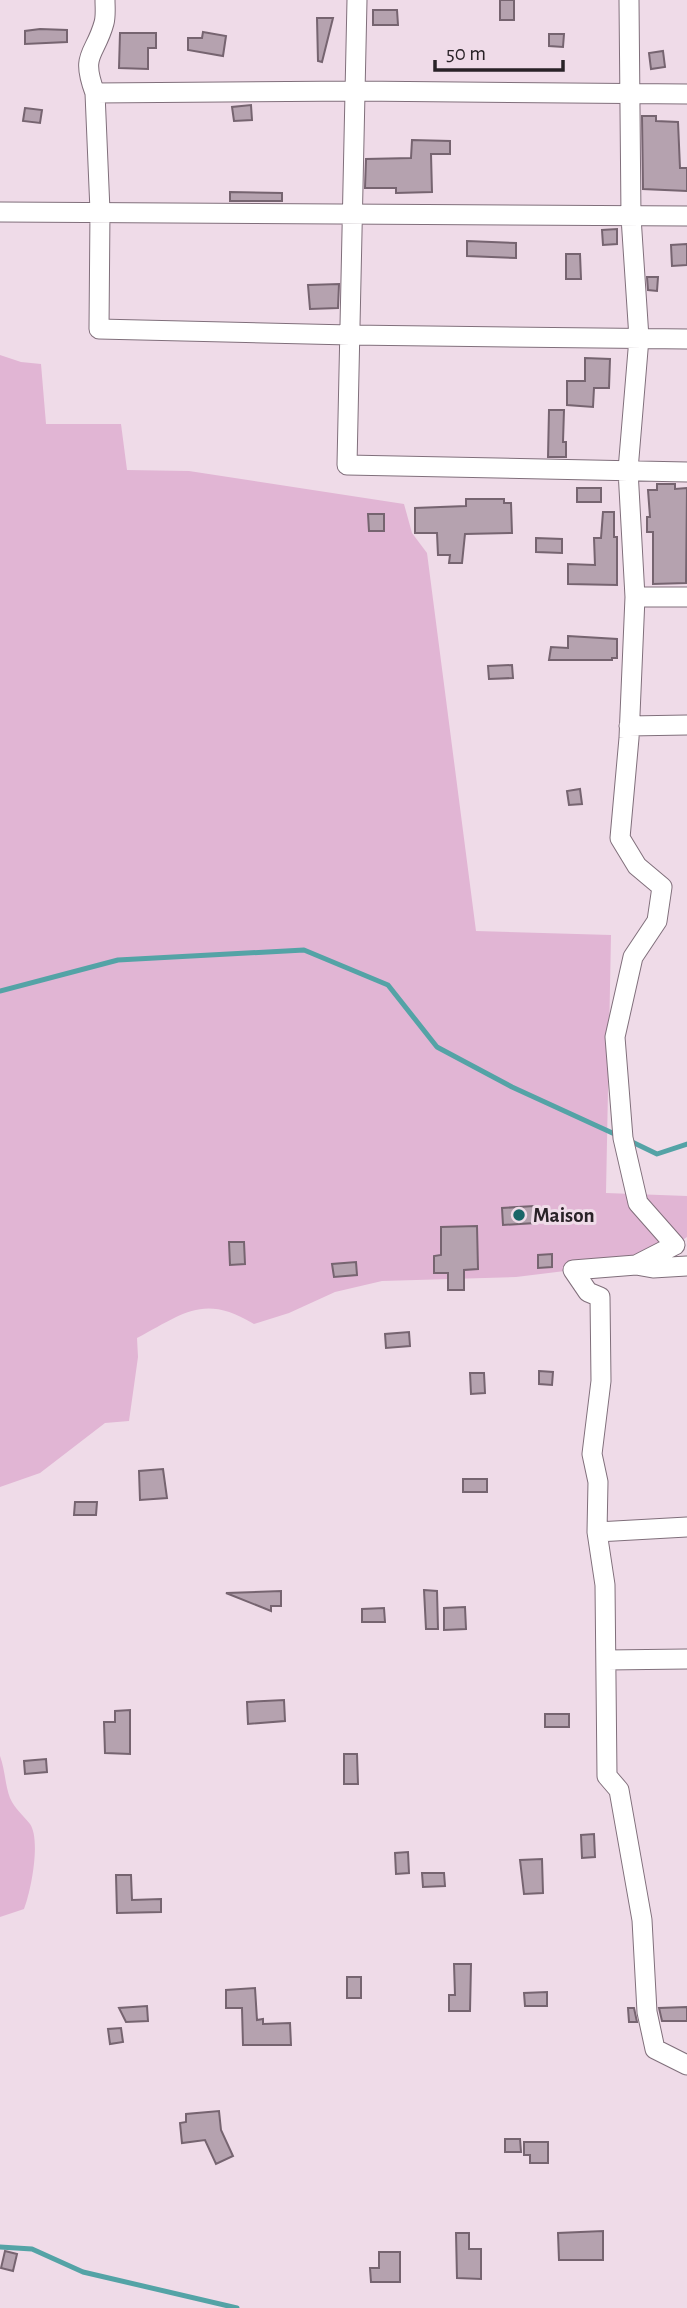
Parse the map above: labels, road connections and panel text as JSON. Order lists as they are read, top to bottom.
{
  "places": ["Maison"],
  "scale_bar": "50 m"
}
